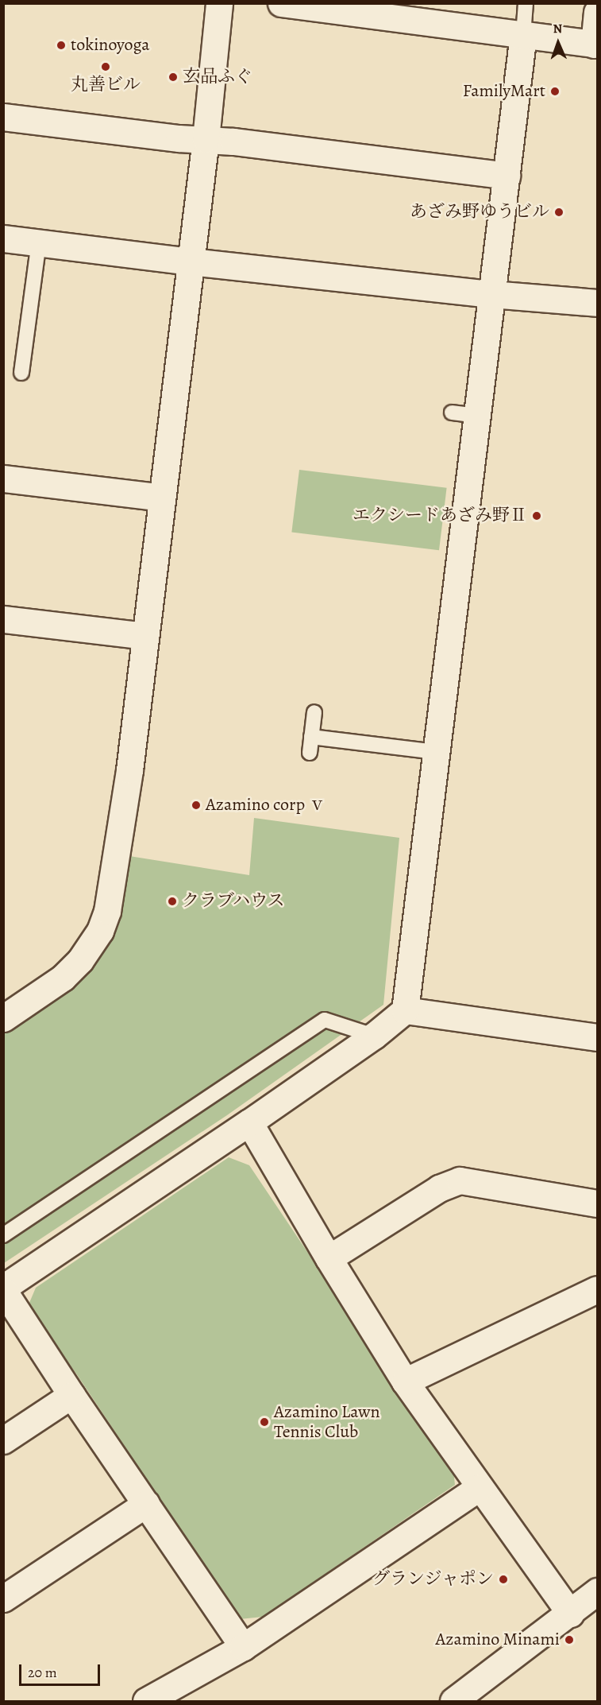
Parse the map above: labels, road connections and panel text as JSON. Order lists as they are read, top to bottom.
{
  "places": [
    "tokinoyoga",
    "丸善ビル",
    "玄品ふぐ",
    "FamilyMart",
    "あざみ野ゆうビル",
    "エクシードあざみ野Ⅱ",
    "Azamino corp ⅴ",
    "クラブハウス",
    "Azamino Lawn Tennis Club",
    "グランジャポン",
    "Azamino Minami"
  ],
  "scale_bar": "20 m",
  "north": "top"
}
